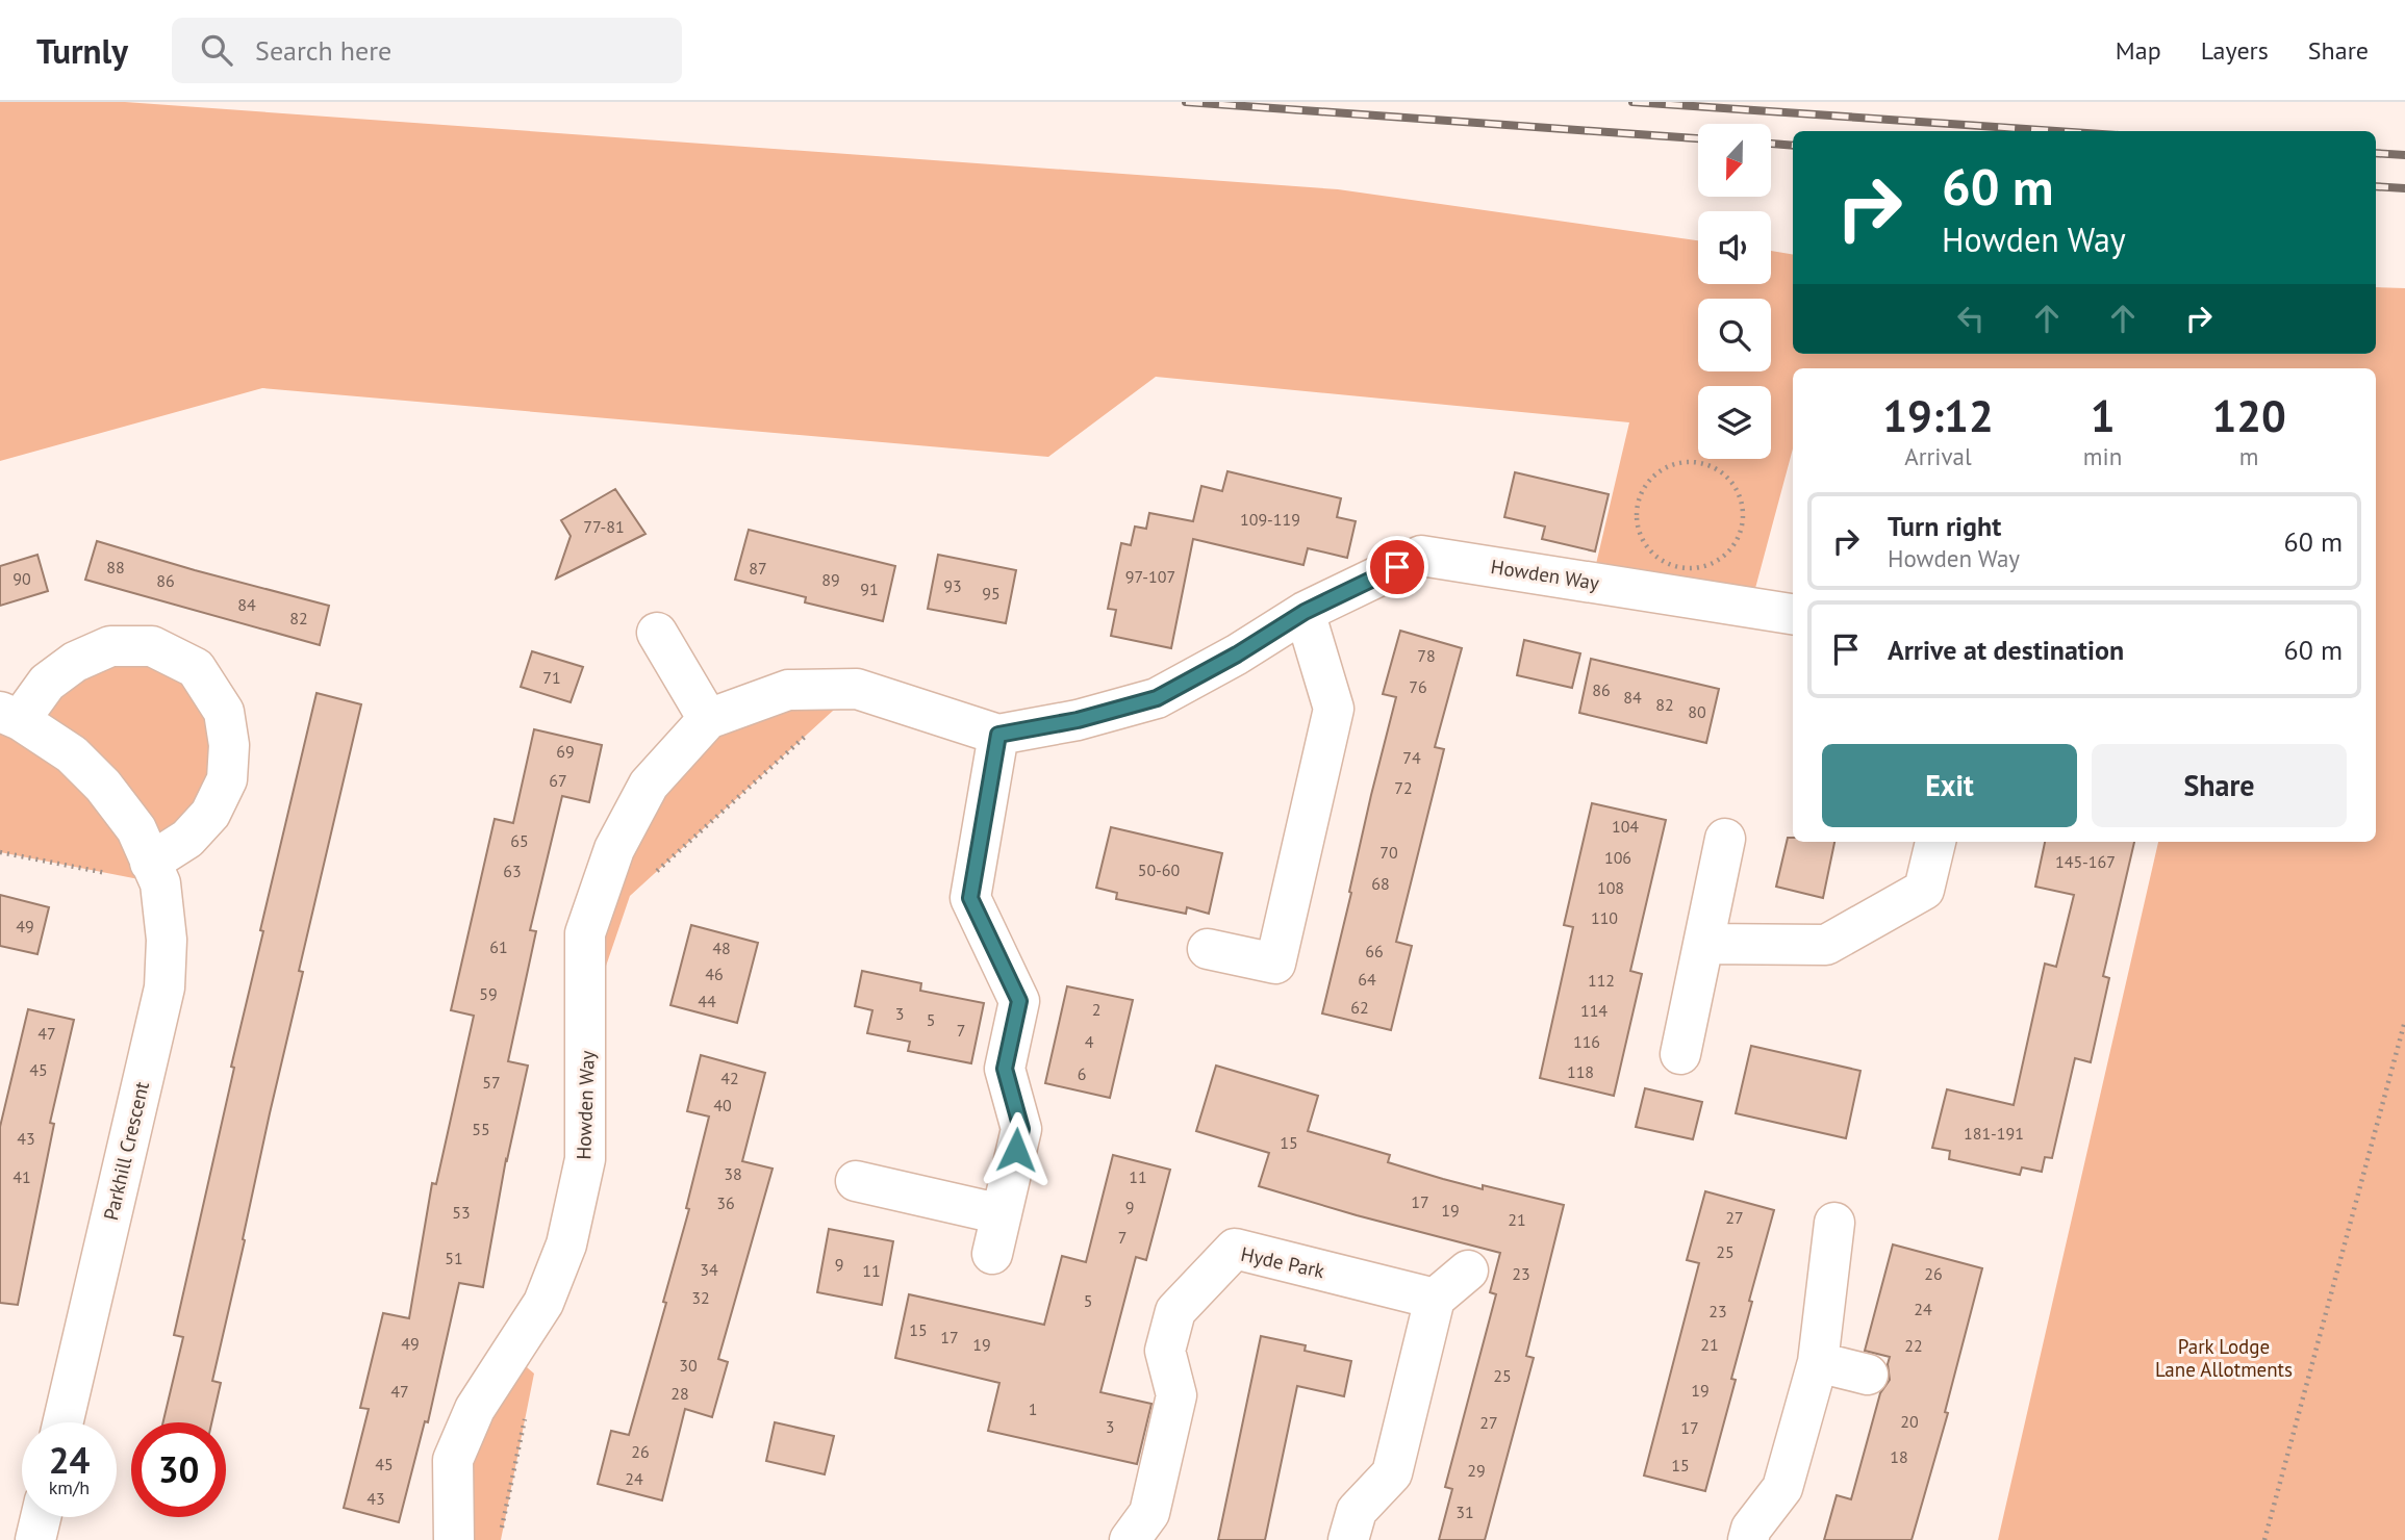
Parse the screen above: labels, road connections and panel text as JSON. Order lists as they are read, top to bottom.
{
  "streets": {
    "street": ["Howden Way", "Parkhill Crescent", "Hyde Park"]
  },
  "parks": ["Park Lodge Lane Allotments"],
  "house_numbers": [
    "109-119",
    "77-81",
    "88",
    "87",
    "97-107",
    "90",
    "89",
    "86",
    "93",
    "91",
    "95",
    "84",
    "82",
    "78",
    "71",
    "76",
    "86",
    "84",
    "82",
    "80",
    "69",
    "74",
    "67",
    "72",
    "104",
    "65",
    "70",
    "106",
    "145-167",
    "50-60",
    "63",
    "68",
    "108",
    "110",
    "49",
    "61",
    "48",
    "66",
    "46",
    "64",
    "112",
    "59",
    "44",
    "62",
    "2",
    "114",
    "3",
    "5",
    "7",
    "47",
    "4",
    "116",
    "45",
    "118",
    "6",
    "42",
    "57",
    "40",
    "55",
    "181-191",
    "43",
    "15",
    "38",
    "41",
    "11",
    "17",
    "36",
    "9",
    "19",
    "53",
    "27",
    "21",
    "7",
    "25",
    "51",
    "9",
    "34",
    "11",
    "23",
    "26",
    "32",
    "5",
    "24",
    "23",
    "15",
    "17",
    "49",
    "19",
    "21",
    "22",
    "30",
    "25",
    "19",
    "47",
    "28",
    "1",
    "20",
    "27",
    "3",
    "17",
    "26",
    "18",
    "45",
    "15",
    "29",
    "24",
    "43",
    "31"
  ],
  "north": "bottom",
  "page": {
    "header": "Turnly",
    "search": "Search here",
    "nav": ["Map", "Layers", "Share"],
    "turn": ["60 m", "Howden Way"],
    "eta": [
      "19:12",
      "Arrival",
      "1",
      "min",
      "120",
      "m"
    ],
    "list": [
      {
        "name": "Turn right",
        "note": "Howden Way",
        "value": "60 m"
      },
      {
        "name": "Arrive at destination",
        "value": "60 m"
      }
    ],
    "buttons": ["Exit", "Share"],
    "speed": "24 km/h",
    "limit": "30"
  }
}
